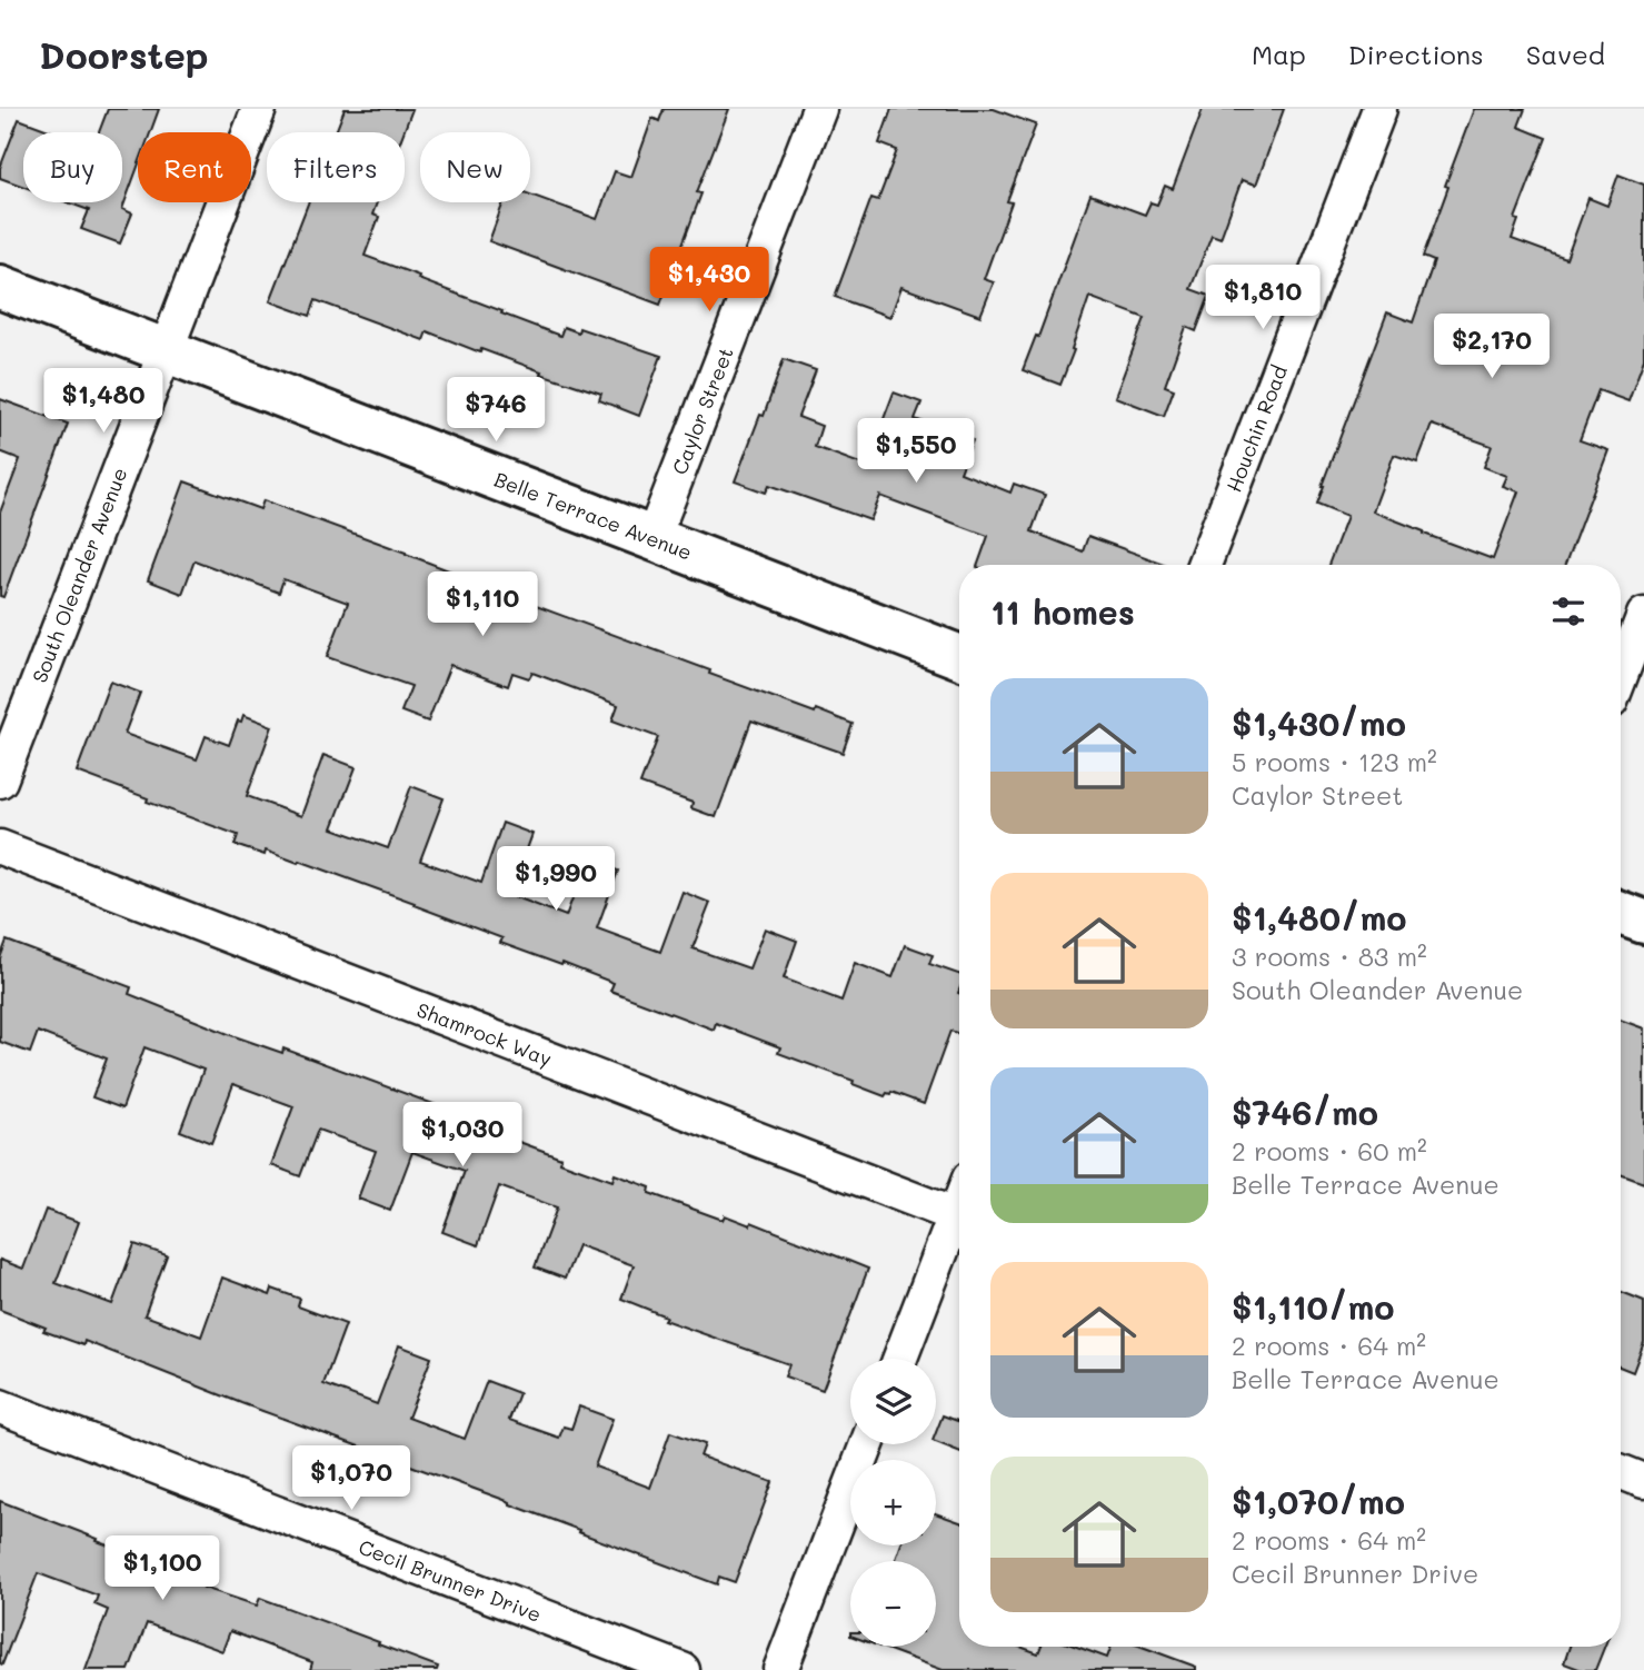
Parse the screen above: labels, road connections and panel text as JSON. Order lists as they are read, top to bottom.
{
  "streets": {
    "street": [
      "Caylor Street",
      "Houchin Road",
      "Belle Terrace Avenue",
      "South Oleander Avenue",
      "Shamrock Way",
      "Cecil Brunner Drive"
    ]
  },
  "crossings": [
    ["Caylor Street", "Belle Terrace Avenue"],
    ["Belle Terrace Avenue", "South Oleander Avenue"]
  ],
  "page": {
    "header": "Doorstep",
    "nav": ["Map", "Directions", "Saved"],
    "chip": [
      "Buy",
      "Rent",
      "Filters",
      "New"
    ],
    "price": [
      "$1,430",
      "$1,810",
      "$2,170",
      "$1,480",
      "$746",
      "$1,550",
      "$1,110",
      "$1,990",
      "$1,030",
      "$1,070",
      "$1,100"
    ],
    "heading": "11 homes",
    "list": [
      {
        "name": "$1,430/mo",
        "note": "5 rooms · 123 m² · Caylor Street"
      },
      {
        "name": "$1,480/mo",
        "note": "3 rooms · 83 m² · South Oleander Avenue"
      },
      {
        "name": "$746/mo",
        "note": "2 rooms · 60 m² · Belle Terrace Avenue"
      },
      {
        "name": "$1,110/mo",
        "note": "2 rooms · 64 m² · Belle Terrace Avenue"
      },
      {
        "name": "$1,070/mo",
        "note": "2 rooms · 64 m² · Cecil Brunner Drive"
      }
    ],
    "map_buttons": ["+", "−"]
  }
}
